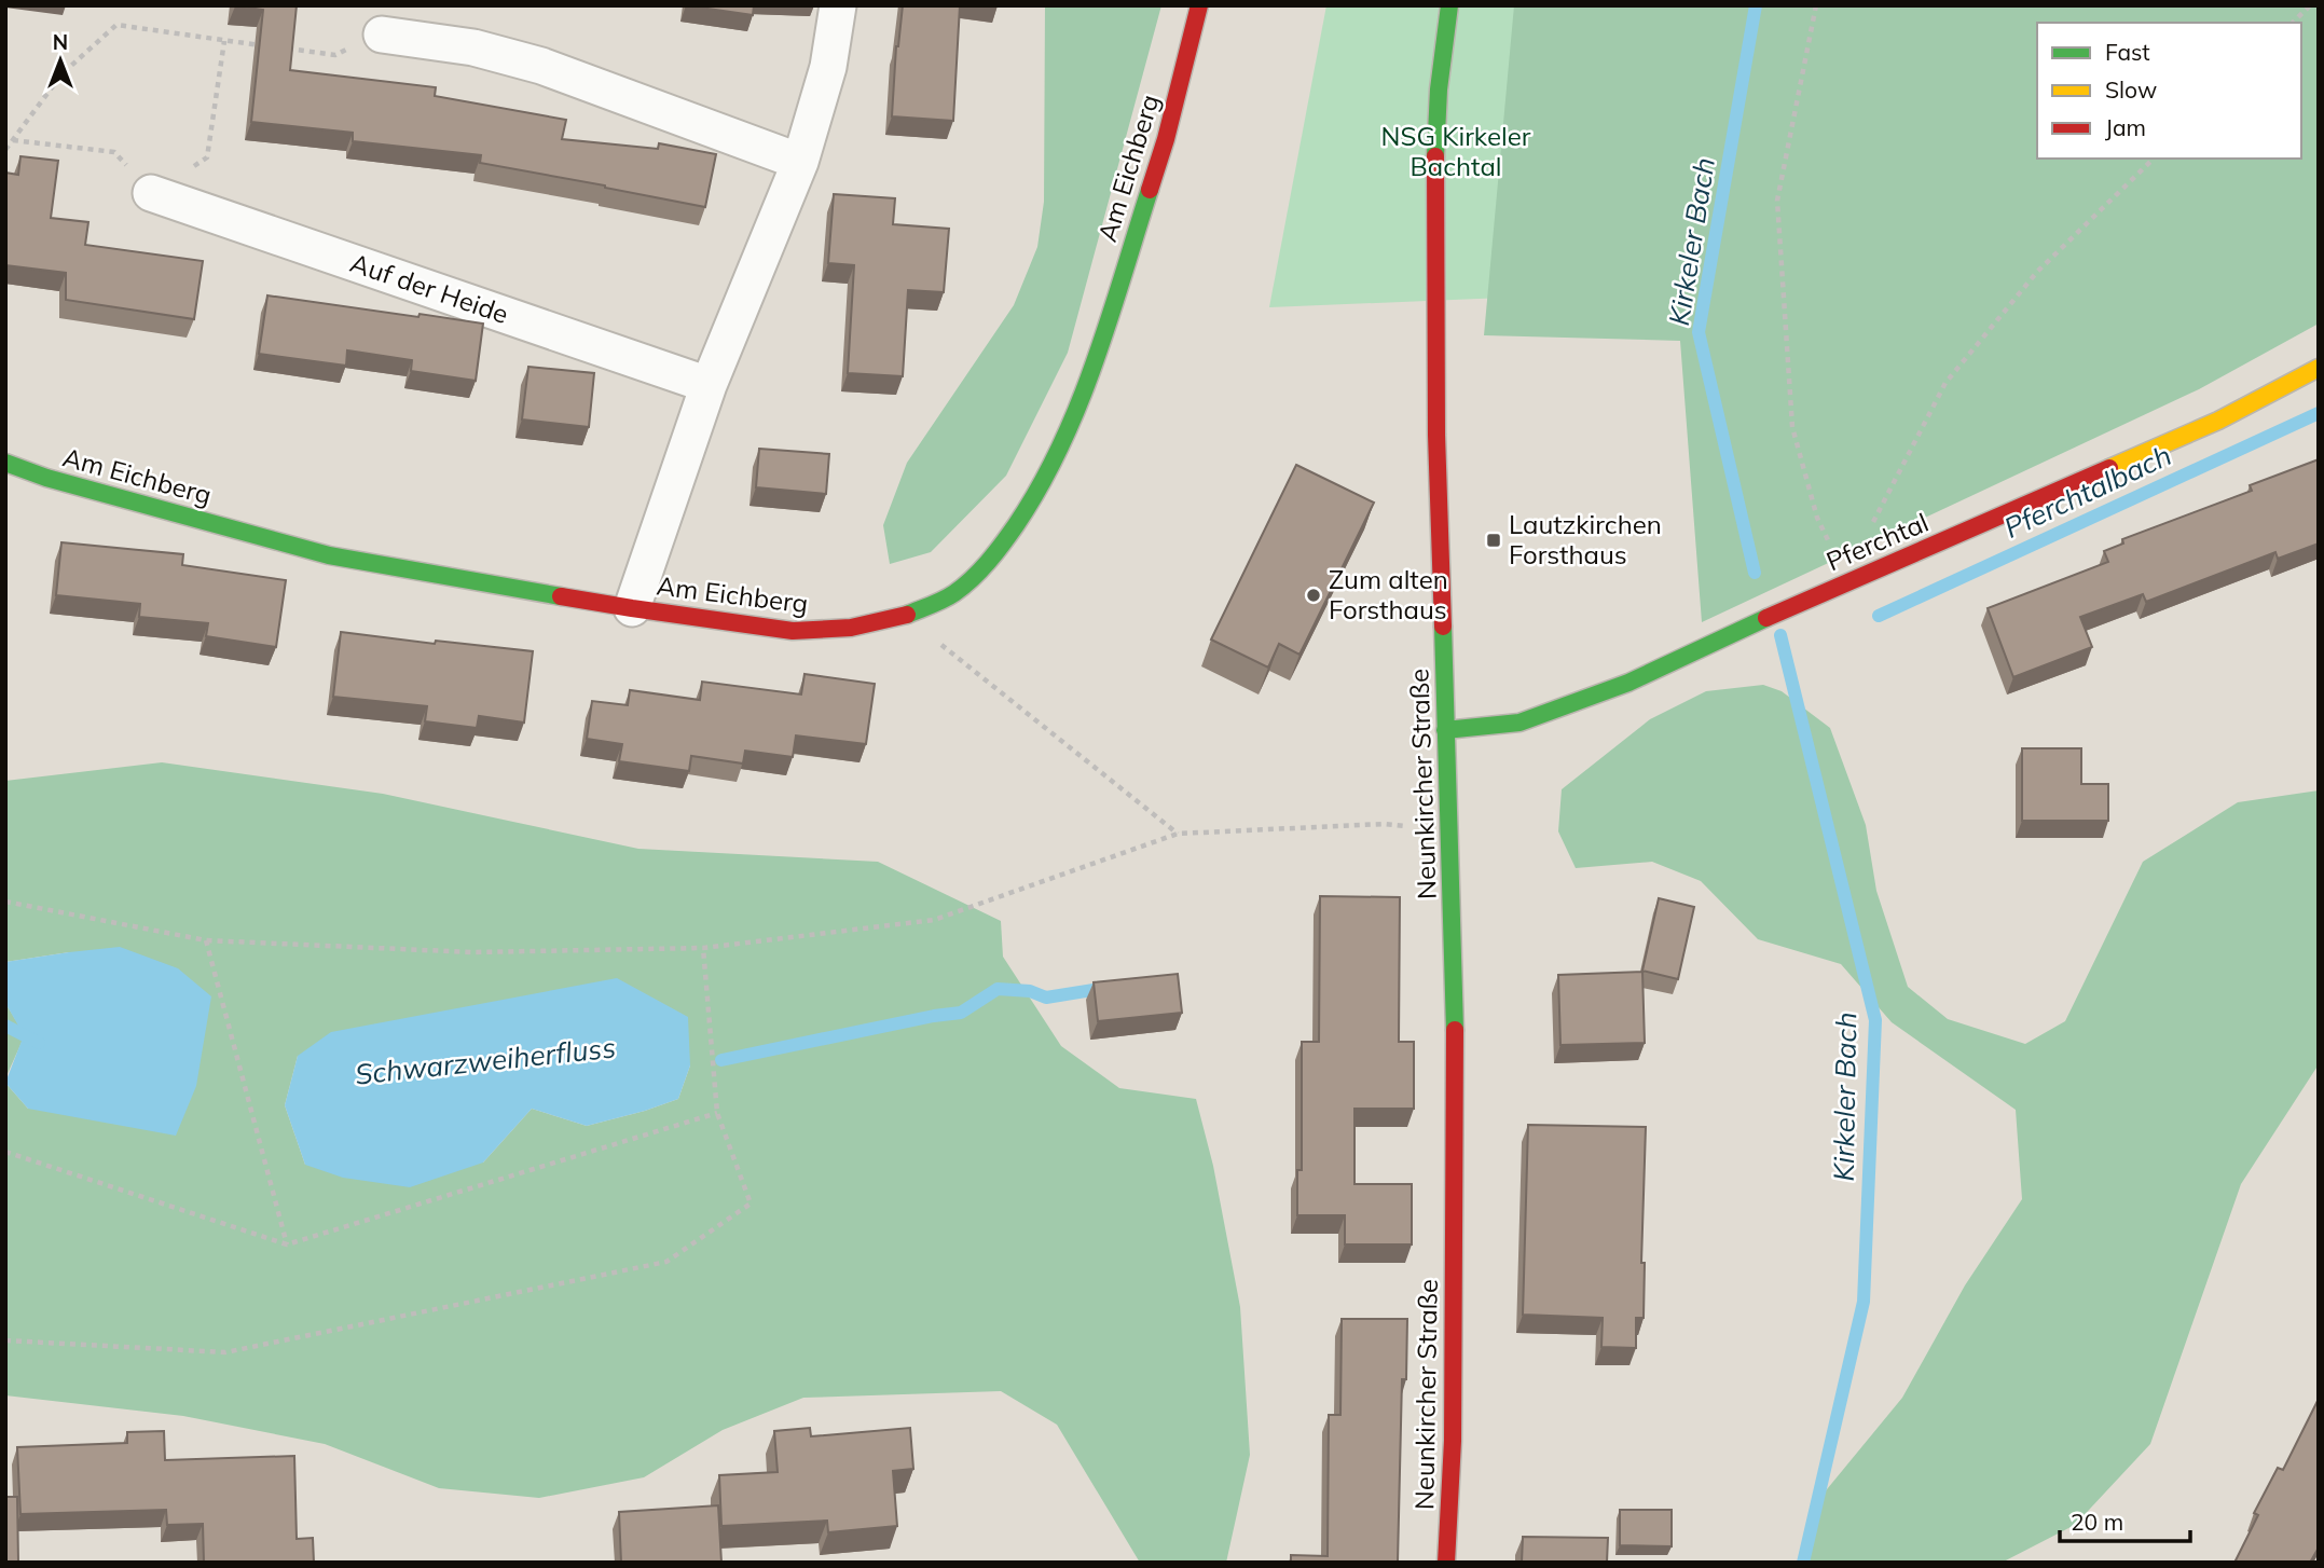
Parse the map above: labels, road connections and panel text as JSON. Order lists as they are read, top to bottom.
{
  "streets": {
    "street": [
      "Am Eichberg",
      "Auf der Heide",
      "Pferchtal",
      "Neunkircher Straße"
    ]
  },
  "crossings": [
    ["Pferchtal", "Neunkircher Straße"]
  ],
  "water": ["Kirkeler Bach", "Pferchtalbach", "Schwarzweiherfluss"],
  "parks": ["NSG Kirkeler Bachtal"],
  "places": {
    "transit": ["Lautzkirchen Forsthaus"],
    "other": ["Zum alten Forsthaus"]
  },
  "legend": ["Fast", "Slow", "Jam"],
  "scale_bar": "20 m",
  "north": "top"
}
